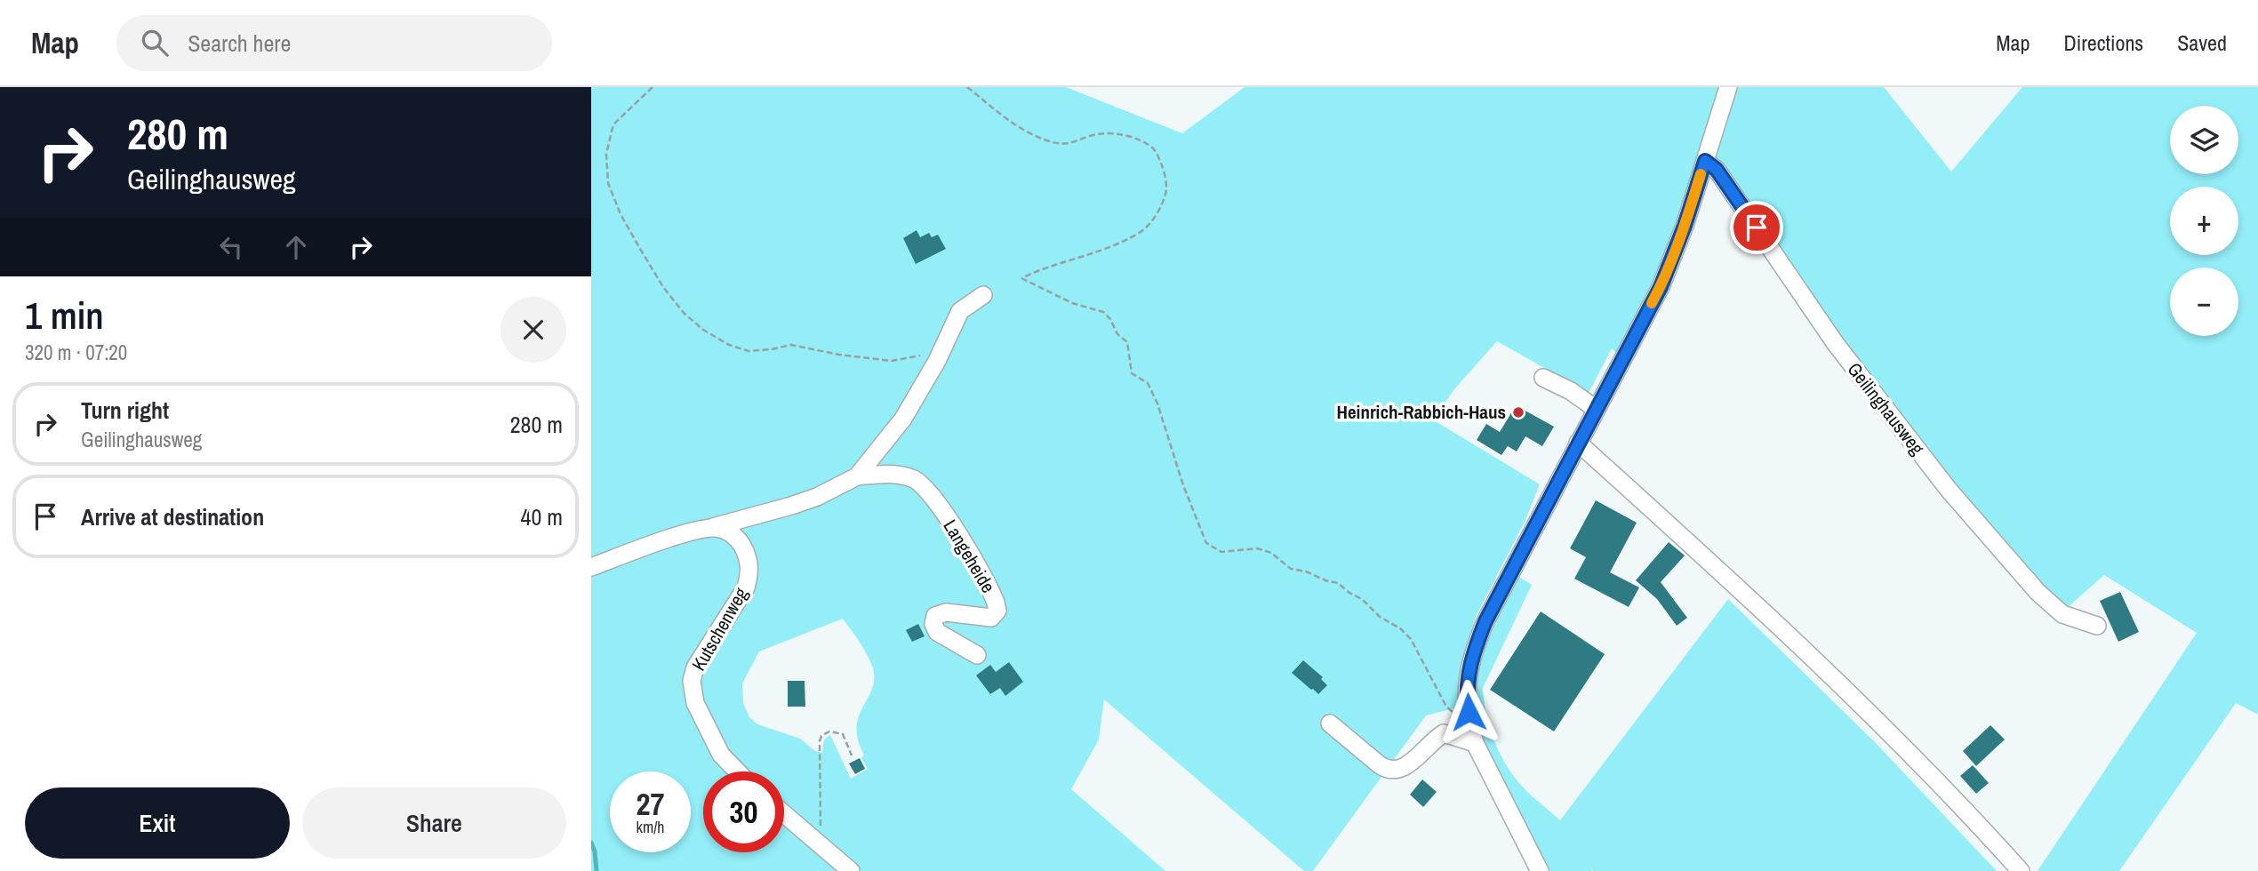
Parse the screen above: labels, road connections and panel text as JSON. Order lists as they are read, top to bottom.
{
  "streets": {
    "street": ["Geilinghausweg", "Langeheide", "Kutschenweg"]
  },
  "crossings": [
    ["Langeheide", "Kutschenweg"]
  ],
  "places": ["Heinrich-Rabbich-Haus"],
  "page": {
    "header": "Map",
    "search": "Search here",
    "nav": ["Map", "Directions", "Saved"],
    "turn": ["280 m", "Geilinghausweg"],
    "map_buttons": ["+", "−"],
    "heading": ["1 min", "320 m · 07:20"],
    "list": [
      {
        "name": "Turn right",
        "note": "Geilinghausweg",
        "value": "280 m"
      },
      {
        "name": "Arrive at destination",
        "value": "40 m"
      }
    ],
    "speed": "27 km/h",
    "limit": "30",
    "buttons": ["Exit", "Share"]
  }
}
